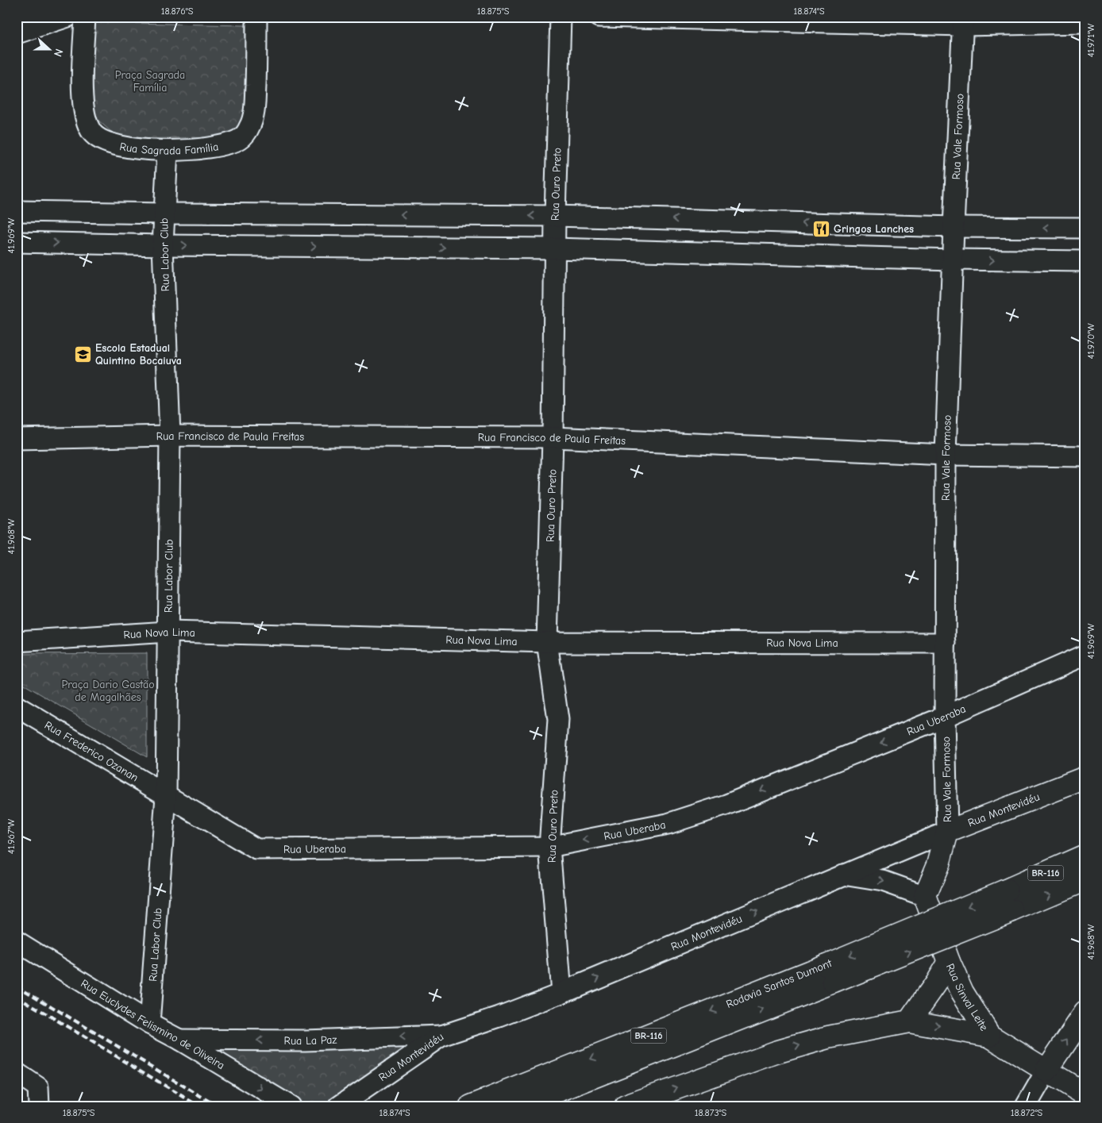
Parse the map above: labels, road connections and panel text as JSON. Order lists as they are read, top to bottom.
{
  "streets": {
    "main road": [
      "Rua Vale Formoso",
      "Rua Montevidéu",
      "BR-116",
      "Rodovia Santos Dumont",
      "Rua Sinval Leite"
    ],
    "street": [
      "Rua Sagrada Família",
      "Rua Ouro Preto",
      "Rua Labor Club",
      "Rua Francisco de Paula Freitas",
      "Rua Nova Lima",
      "Rua Uberaba",
      "Rua Frederico Ozanan",
      "Rua Euclydes Felismino de Oliveira",
      "Rua La Paz"
    ]
  },
  "crossings": [
    ["Rua Vale Formoso", "Rua Francisco de Paula Freitas"],
    ["Rua Vale Formoso", "Rua Nova Lima"],
    ["Rua Vale Formoso", "Rua Uberaba"],
    ["Rua Vale Formoso", "Rua Montevidéu"],
    ["Rua Vale Formoso", "Rua Sinval Leite"],
    ["Rua Sagrada Família", "Rua Labor Club"],
    ["Rua Ouro Preto", "Rua Francisco de Paula Freitas"],
    ["Rua Ouro Preto", "Rua Nova Lima"],
    ["Rua Ouro Preto", "Rua Uberaba"],
    ["Rua Ouro Preto", "Rua Montevidéu"],
    ["Rua Labor Club", "Rua Francisco de Paula Freitas"],
    ["Rua Labor Club", "Rua Nova Lima"],
    ["Rua Labor Club", "Rua Uberaba"],
    ["Rua Labor Club", "Rua Frederico Ozanan"],
    ["Rua Labor Club", "Rua Euclydes Felismino de Oliveira"],
    ["Rua Uberaba", "Rua Frederico Ozanan"],
    ["Rua Montevidéu", "Rua La Paz"],
    ["Rua Euclydes Felismino de Oliveira", "Rua La Paz"]
  ],
  "one_way": ["Rua Uberaba", "Rua Euclydes Felismino de Oliveira", "Rua La Paz"],
  "parks": ["Praça Sagrada Família", "Praça Dario Gastão de Magalhães"],
  "places": {
    "restaurant": ["Gringos Lanches"],
    "school or university": ["Escola Estadual Quintino Bocaiuva"]
  },
  "north": "right",
  "coordinates": [
    "18.876°S",
    "18.875°S",
    "18.874°S",
    "41.971°W",
    "41.969°W",
    "41.970°W",
    "41.968°W",
    "41.967°W",
    "18.873°S",
    "18.872°S"
  ]
}
